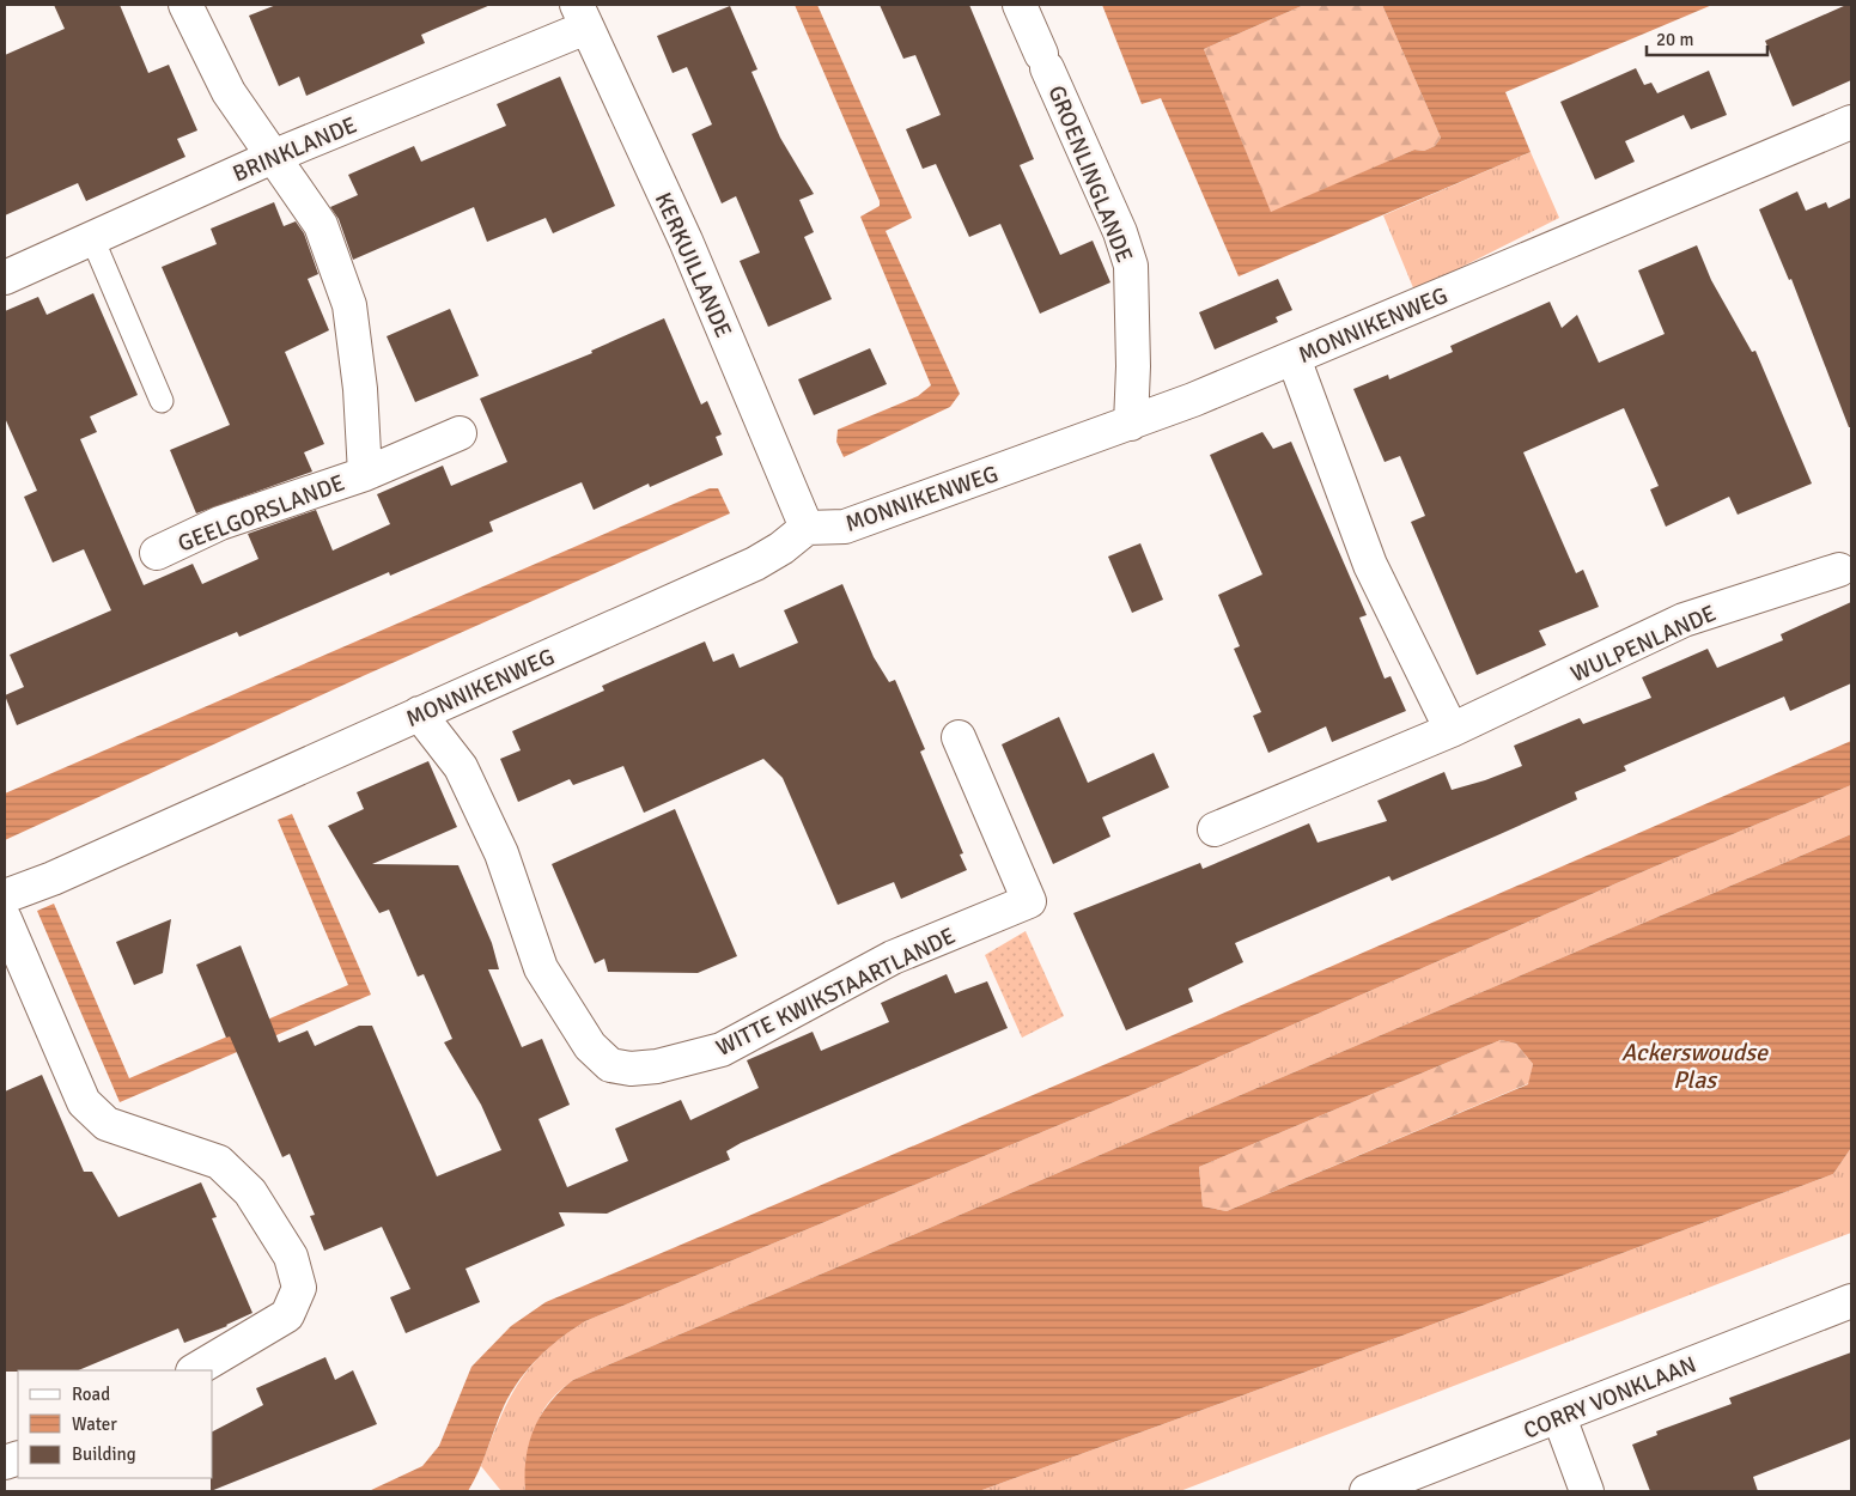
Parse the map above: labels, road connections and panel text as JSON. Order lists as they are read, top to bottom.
{
  "streets": {
    "street": [
      "BRINKLANDE",
      "GROENLINGLANDE",
      "KERKUILLANDE",
      "MONNIKENWEG",
      "GEELGORSLANDE",
      "WULPENLANDE",
      "WITTE KWIKSTAARTLANDE",
      "CORRY VONKLAAN"
    ]
  },
  "crossings": [
    ["BRINKLANDE", "KERKUILLANDE"],
    ["BRINKLANDE", "GEELGORSLANDE"],
    ["GROENLINGLANDE", "MONNIKENWEG"],
    ["KERKUILLANDE", "MONNIKENWEG"],
    ["MONNIKENWEG", "WITTE KWIKSTAARTLANDE"]
  ],
  "water": ["Ackerswoudse Plas"],
  "legend": ["Road", "Water", "Building"],
  "scale_bar": "20 m"
}
